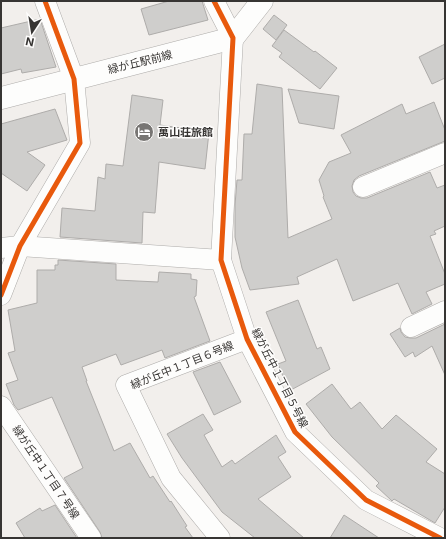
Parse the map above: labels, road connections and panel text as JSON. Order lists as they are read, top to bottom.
{
  "streets": {
    "street": [
      "緑が丘駅前線",
      "緑が丘中１丁目６号線",
      "緑が丘中１丁目５号線",
      "緑が丘中１丁目７号線"
    ]
  },
  "crossings": [
    ["緑が丘駅前線", "緑が丘中１丁目５号線"],
    ["緑が丘中１丁目６号線", "緑が丘中１丁目５号線"]
  ],
  "places": {
    "hotel": ["萬山荘旅館"]
  },
  "north": "bottom"
}
